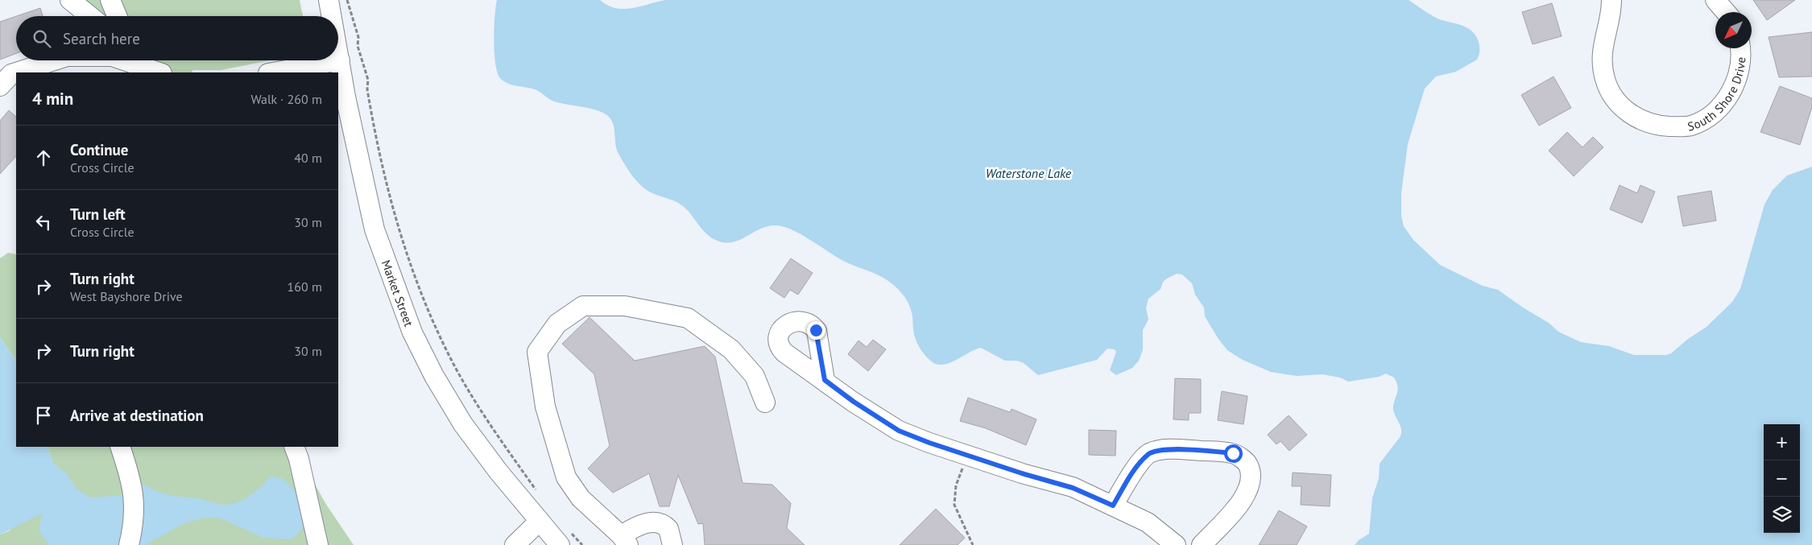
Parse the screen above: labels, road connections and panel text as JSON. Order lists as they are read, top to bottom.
{
  "streets": {
    "street": ["South Shore Drive", "Market Street"]
  },
  "water": ["Waterstone Lake"],
  "north": "bottom left",
  "page": {
    "search": "Search here",
    "heading": ["4 min", "Walk · 260 m"],
    "list": [
      ["Continue", "Cross Circle", "40 m"],
      ["Turn left", "Cross Circle", "30 m"],
      ["Turn right", "West Bayshore Drive", "160 m"],
      ["Turn right", "30 m"],
      "Arrive at destination"
    ],
    "map_buttons": ["+", "−"]
  }
}
